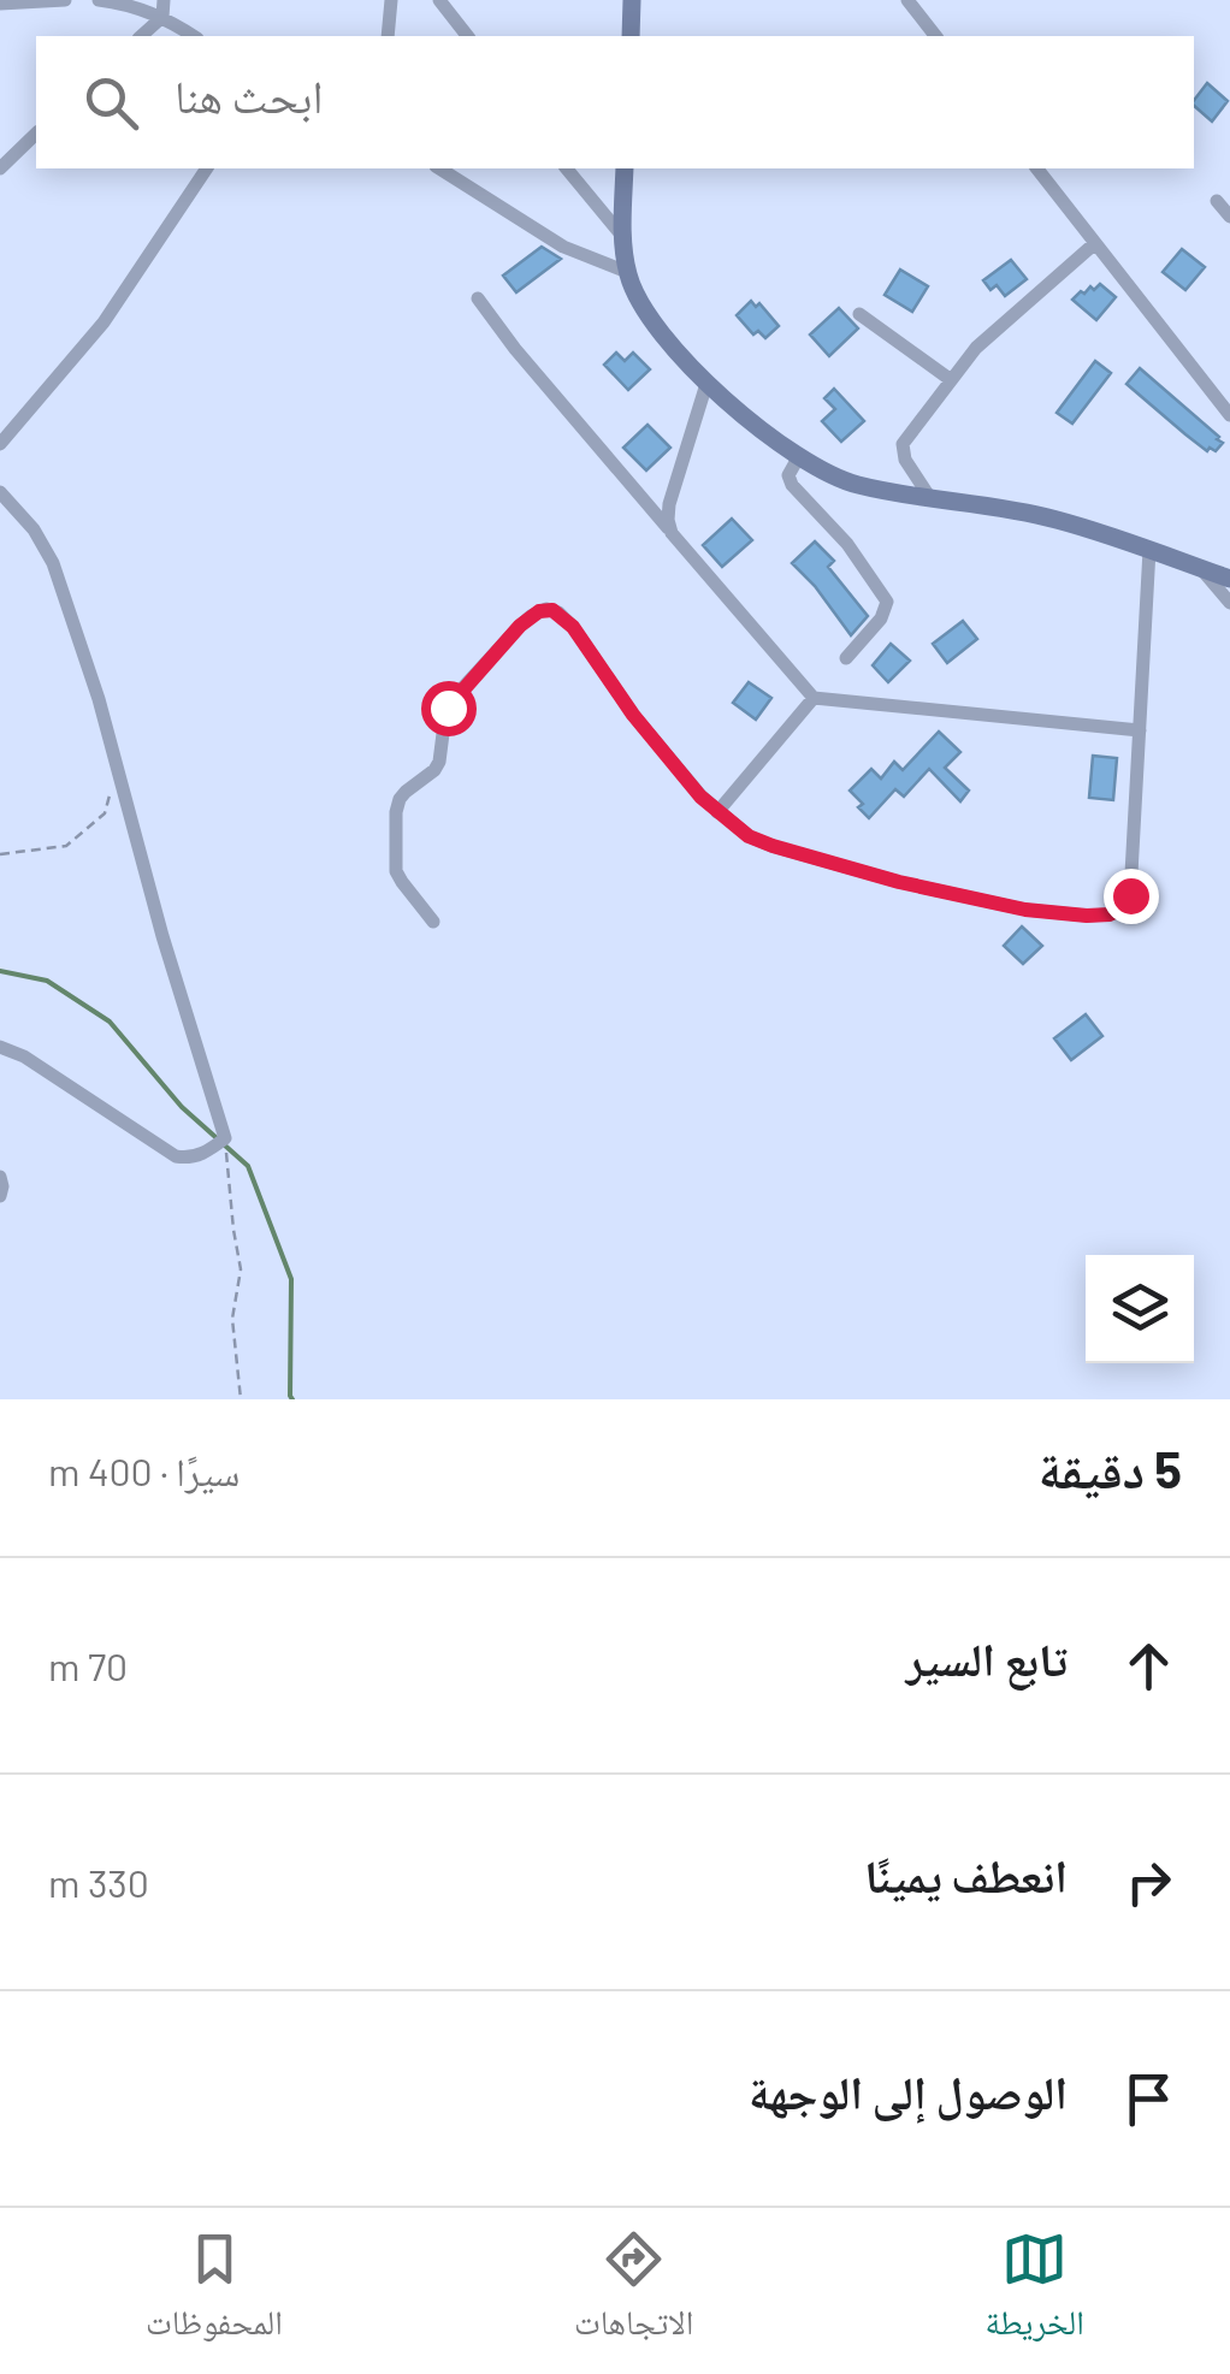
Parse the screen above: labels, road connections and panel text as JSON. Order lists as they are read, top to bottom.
{
  "page": {
    "search": "ابحث هنا",
    "heading": ["5 دقيقة", "سيرًا · 400 m"],
    "list": [
      ["تابع السير", "70 m"],
      ["انعطف يمينًا", "330 m"],
      "الوصول إلى الوجهة"
    ],
    "nav": ["الخريطة", "الاتجاهات", "المحفوظات"]
  }
}
